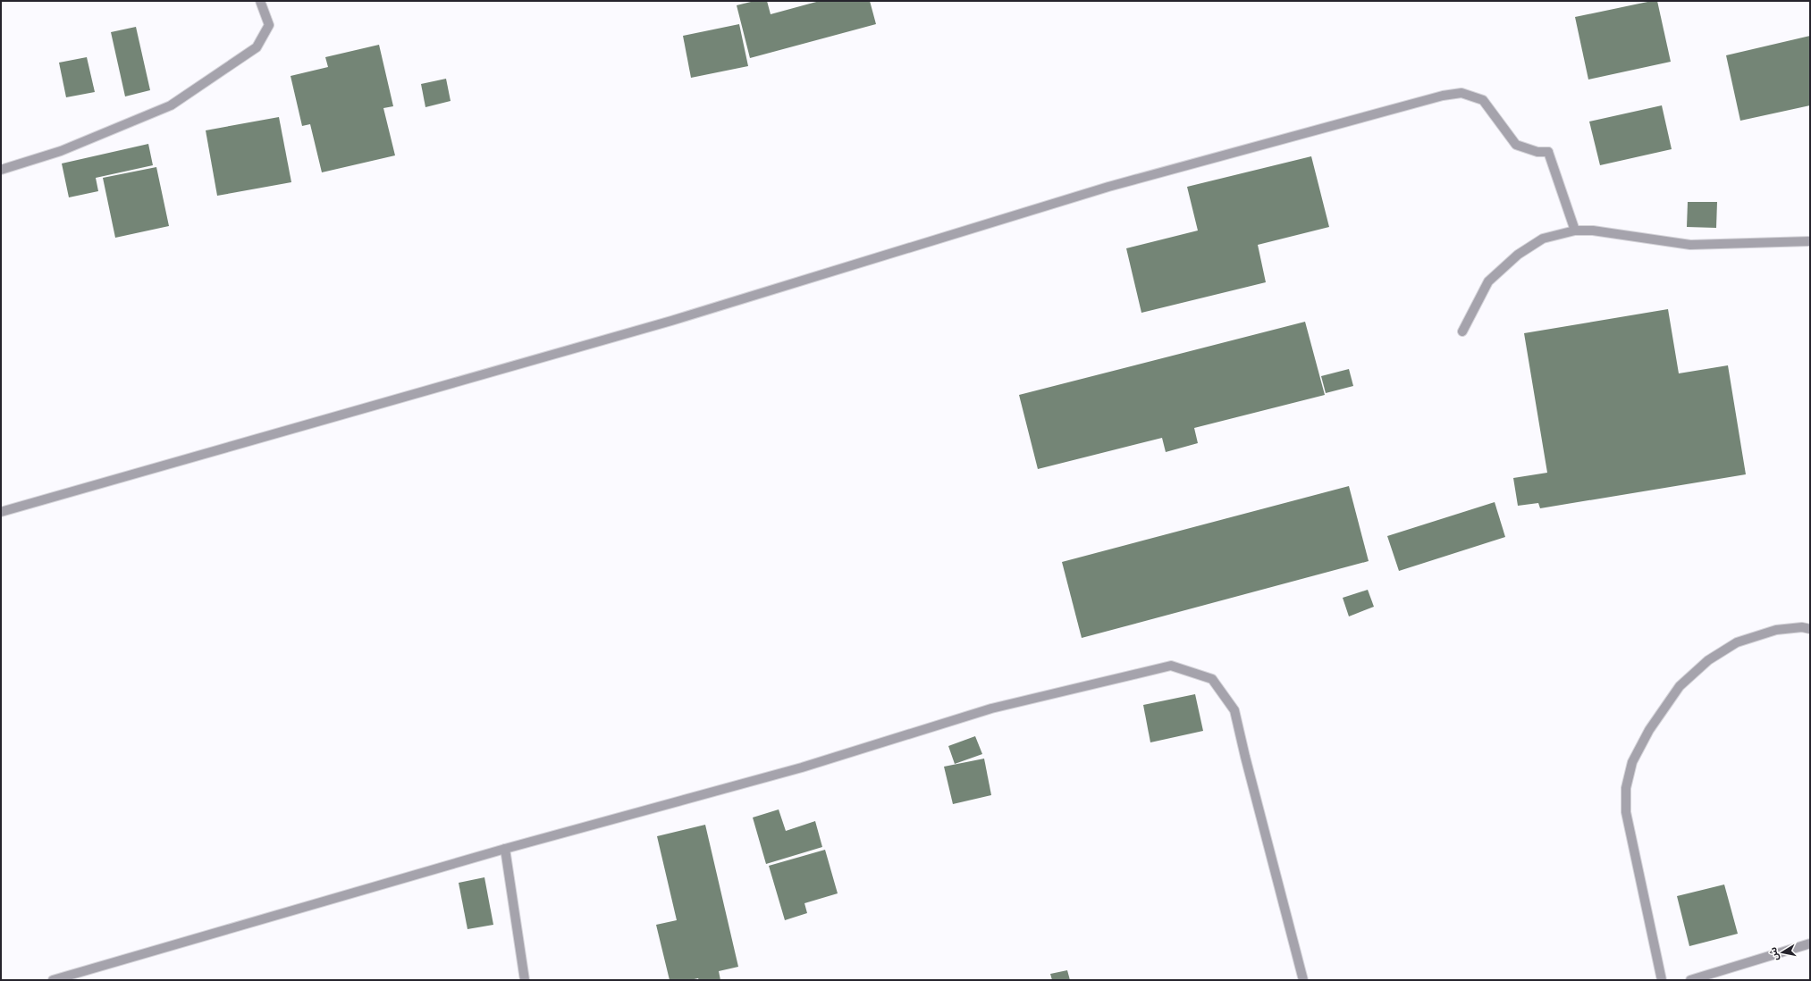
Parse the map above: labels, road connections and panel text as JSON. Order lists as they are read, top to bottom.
{
  "north": "left"
}
